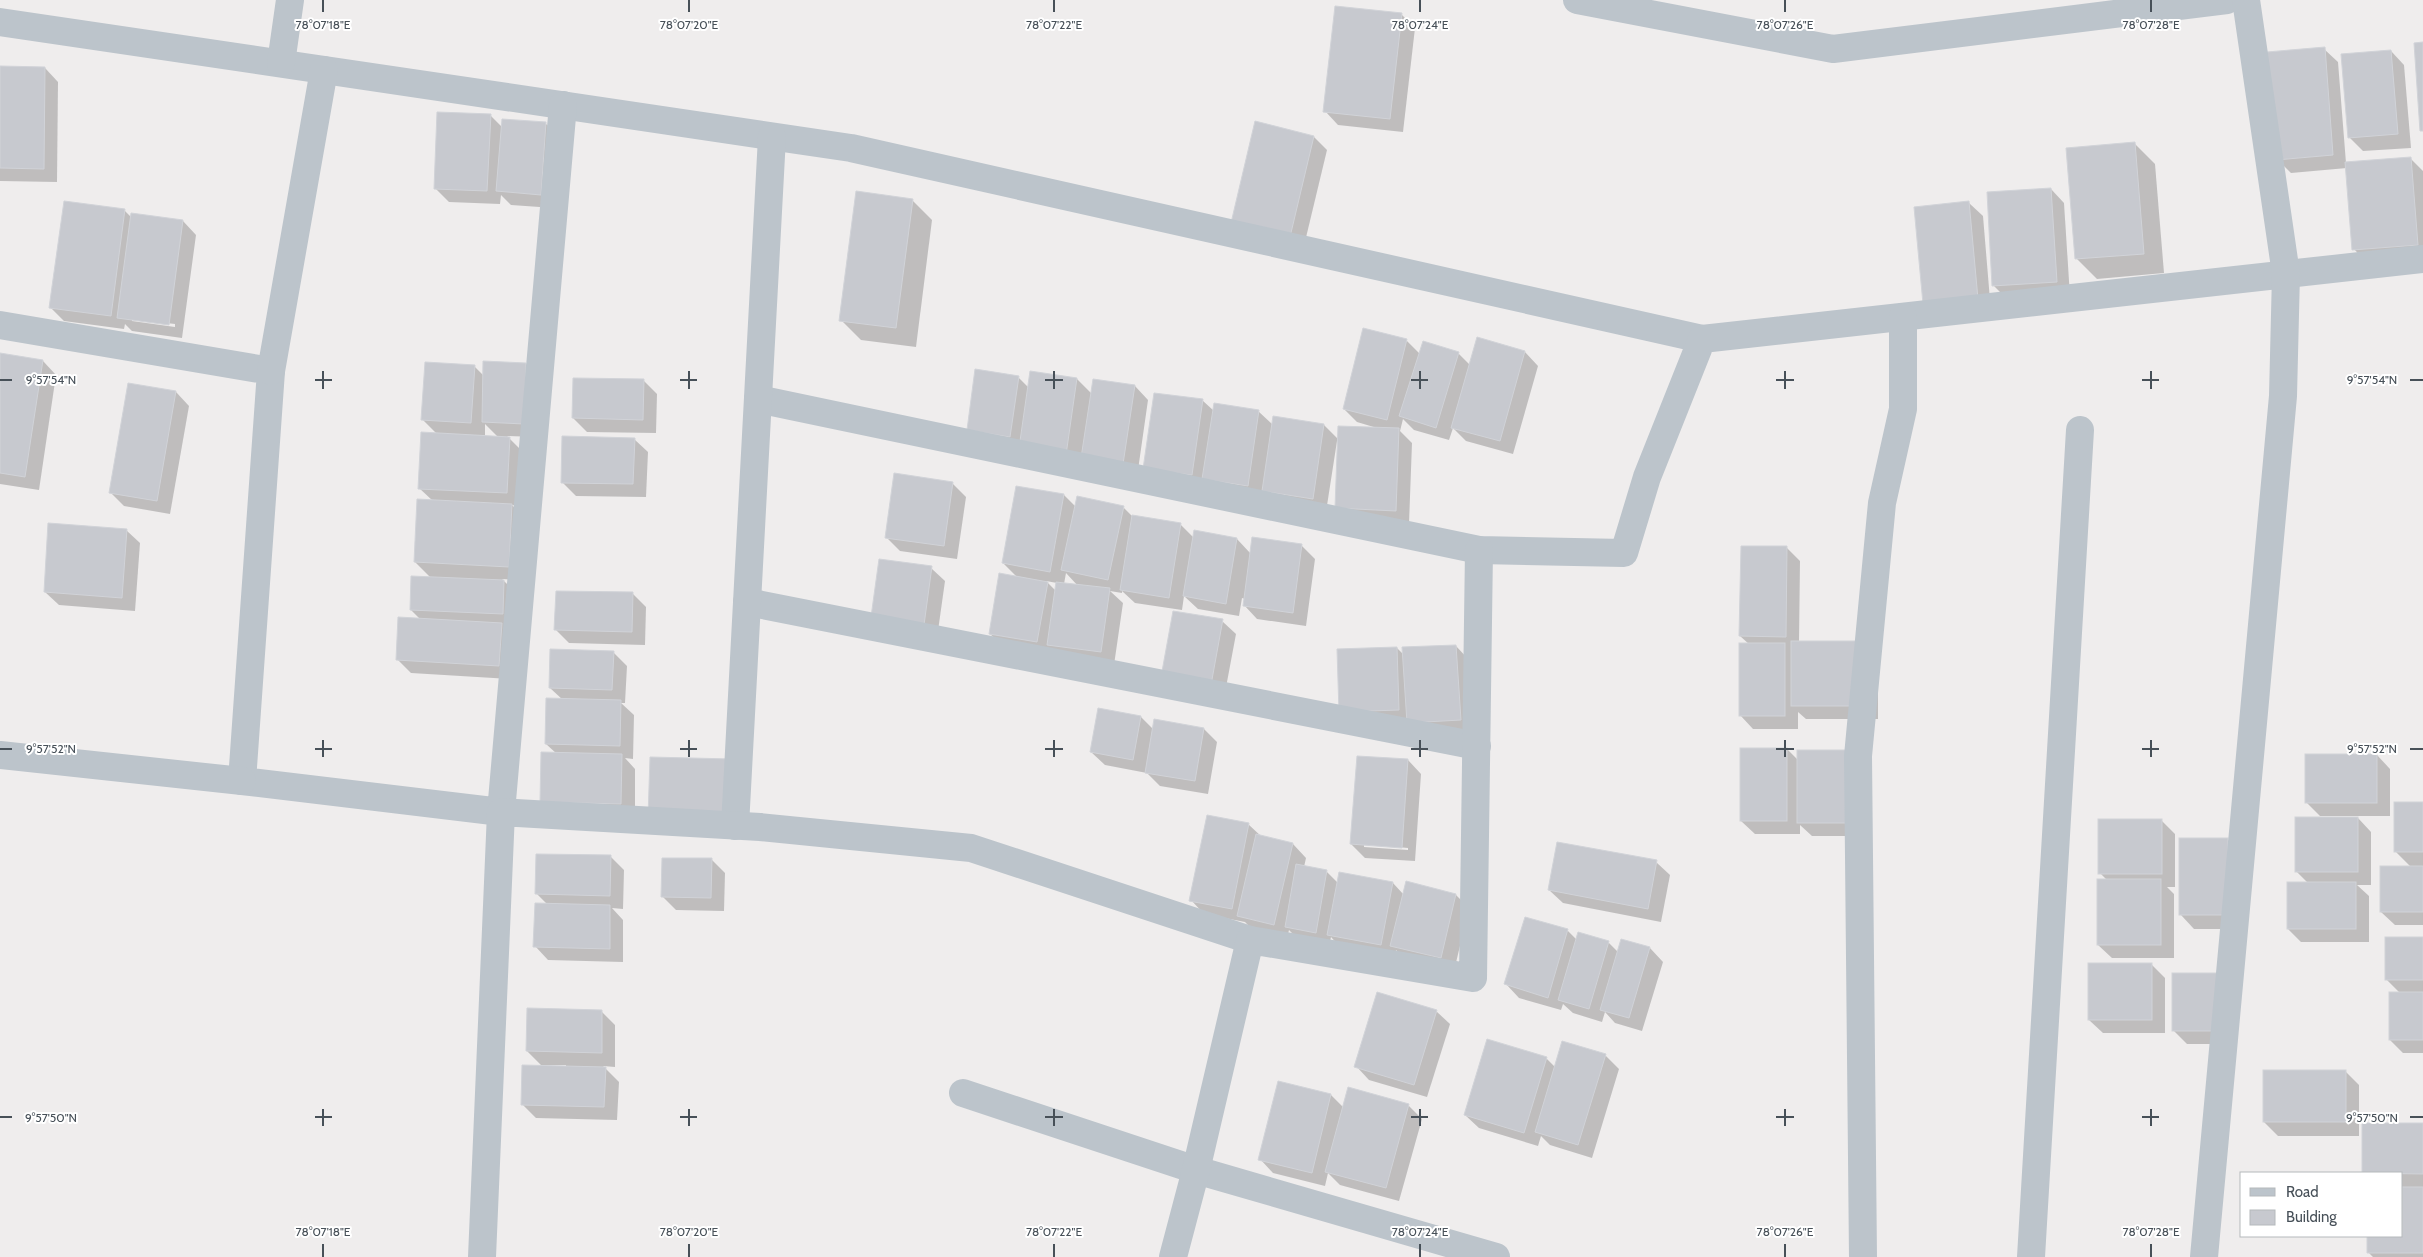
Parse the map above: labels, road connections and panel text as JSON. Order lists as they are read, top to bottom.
{
  "legend": ["Road", "Building"],
  "coordinates": [
    "78°07'18\"E",
    "78°07'20\"E",
    "78°07'22\"E",
    "78°07'24\"E",
    "78°07'26\"E",
    "78°07'28\"E",
    "9°57'54\"N",
    "9°57'52\"N",
    "9°57'50\"N"
  ]
}
